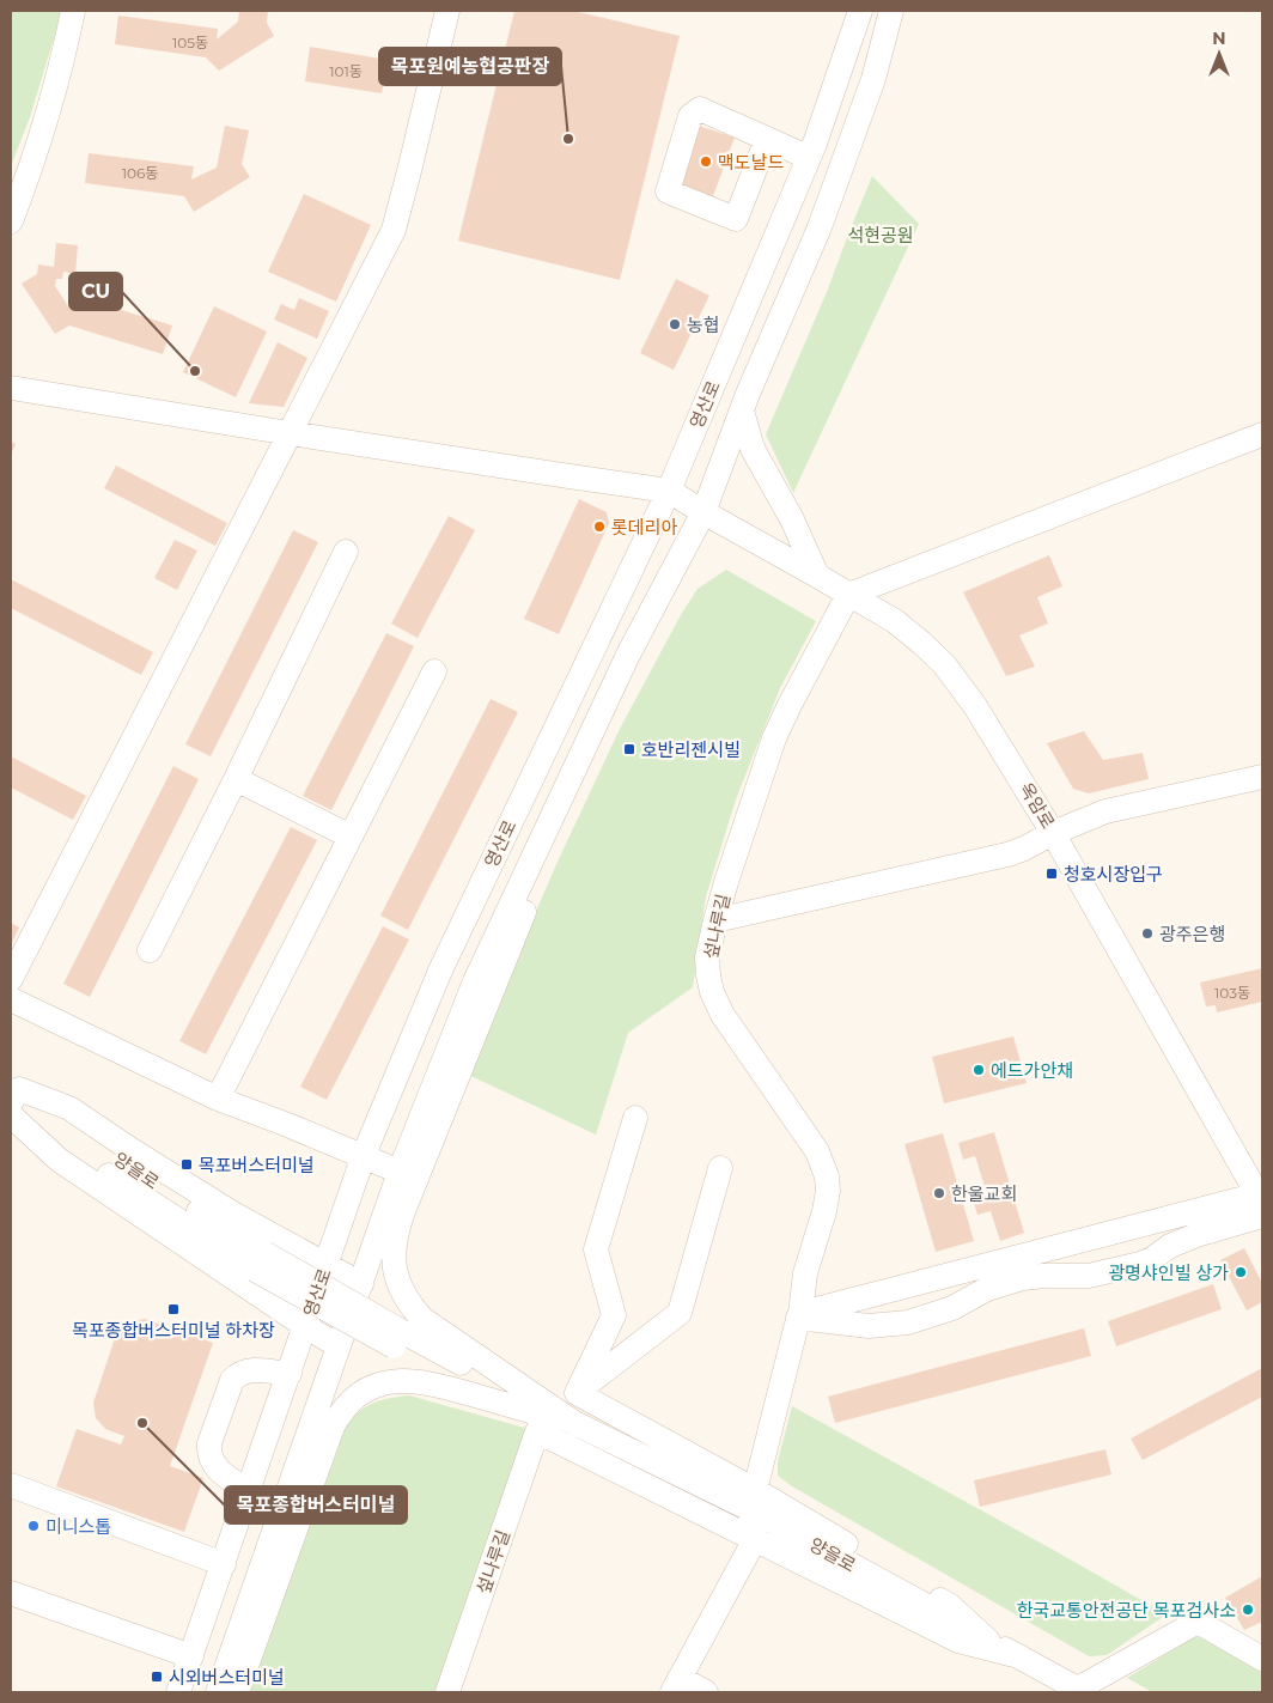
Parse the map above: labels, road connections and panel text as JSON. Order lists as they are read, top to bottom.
{
  "streets": {
    "street": [
      "영산로",
      "옥암로",
      "섶나루길",
      "양을로"
    ]
  },
  "crossings": [
    ["영산로", "옥암로"],
    ["옥암로", "섶나루길"]
  ],
  "parks": ["석현공원"],
  "places": {
    "other": [
      "목포원예농협공판장",
      "맥도날드",
      "농협",
      "CU",
      "롯데리아",
      "광주은행",
      "에드가안채",
      "한울교회",
      "광명샤인빌 상가",
      "목포종합버스터미널",
      "미니스톱",
      "한국교통안전공단 목포검사소"
    ],
    "transit": [
      "호반리젠시빌",
      "청호시장입구",
      "목포버스터미널",
      "목포종합버스터미널 하차장",
      "시외버스터미널"
    ]
  },
  "house_numbers": [
    "105동",
    "101동",
    "106동",
    "103동"
  ],
  "north": "top"
}
